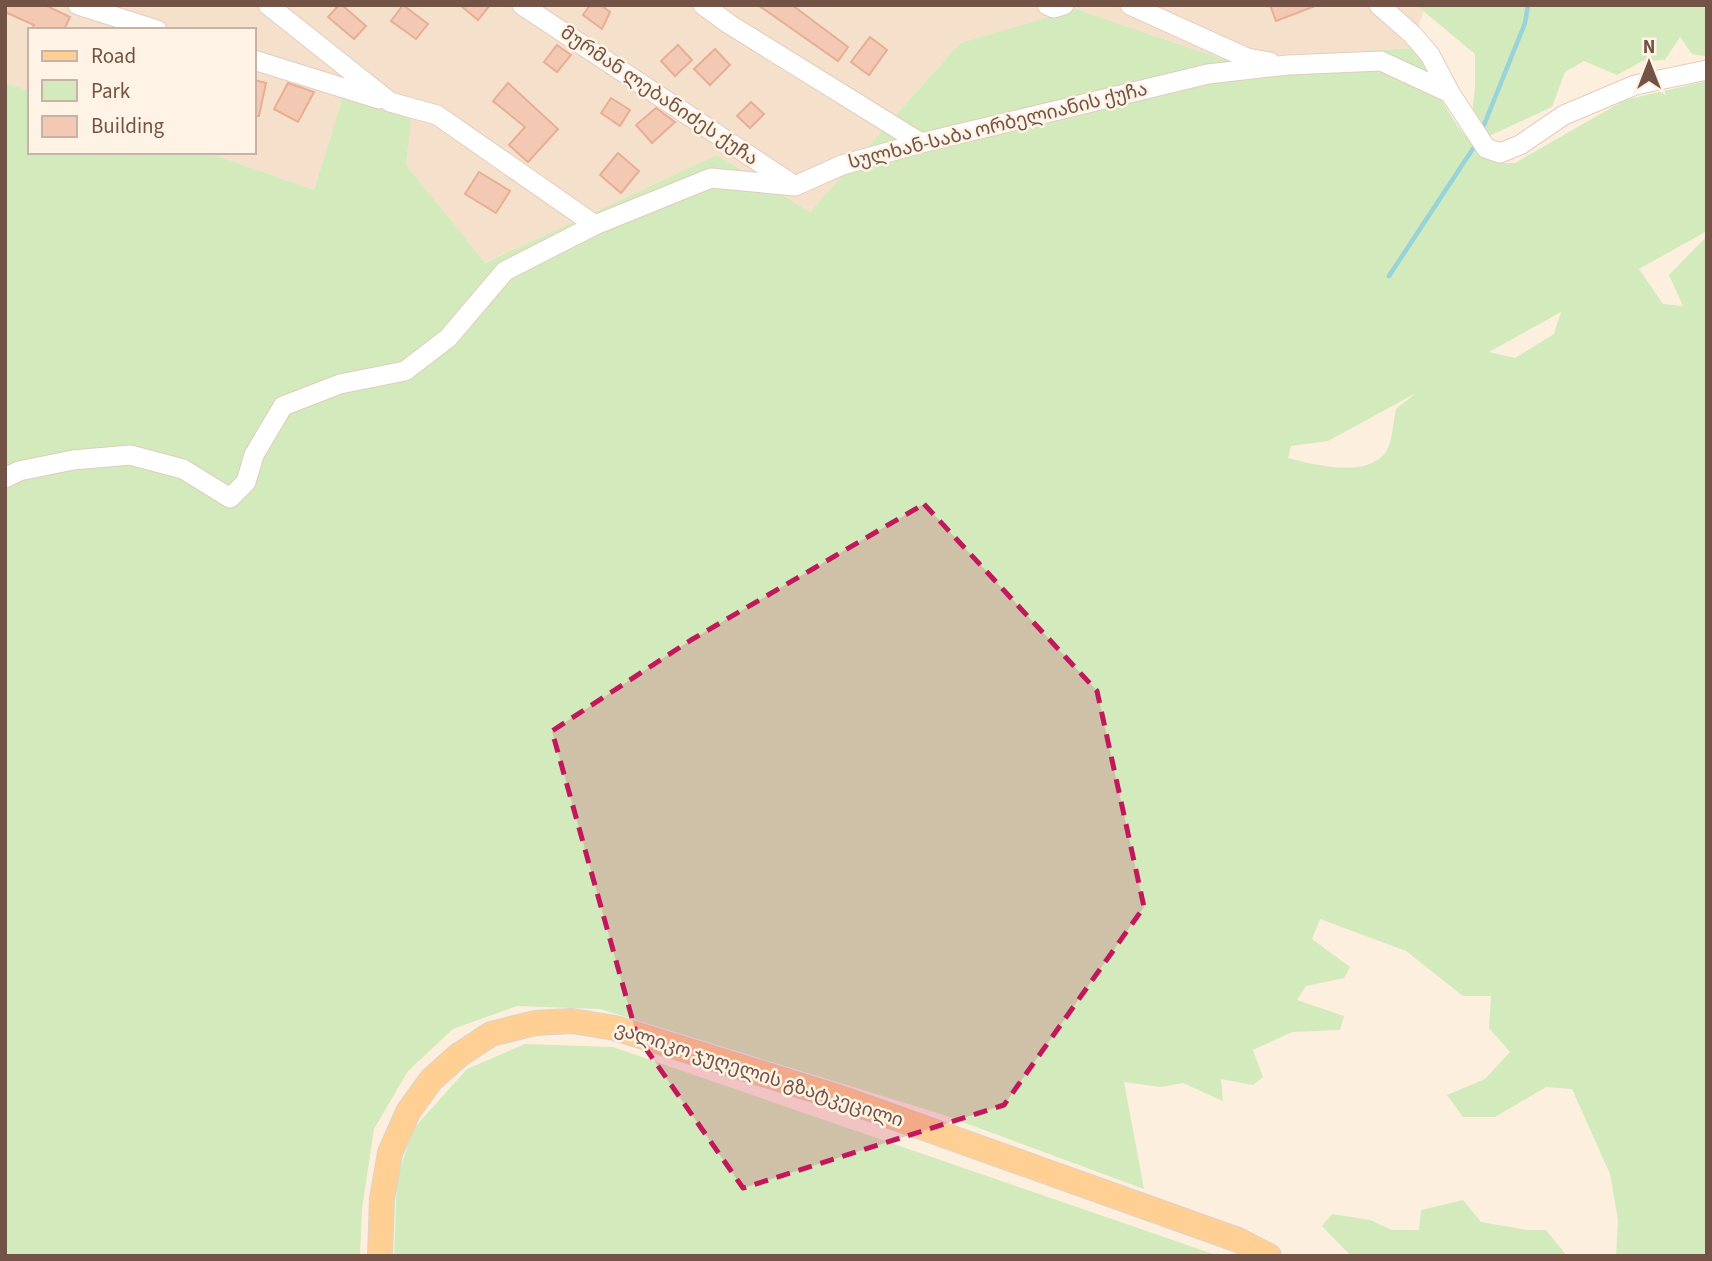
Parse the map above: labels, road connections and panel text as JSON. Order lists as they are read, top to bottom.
{
  "streets": {
    "main road": ["ვალიკო ჯუღელის გზატკეცილი"],
    "street": ["მურმან ლებანიძეს ქუჩა", "სულხან-საბა ორბელიანის ქუჩა"]
  },
  "crossings": [
    ["მურმან ლებანიძეს ქუჩა", "სულხან-საბა ორბელიანის ქუჩა"]
  ],
  "legend": ["Road", "Park", "Building"],
  "north": "top"
}
